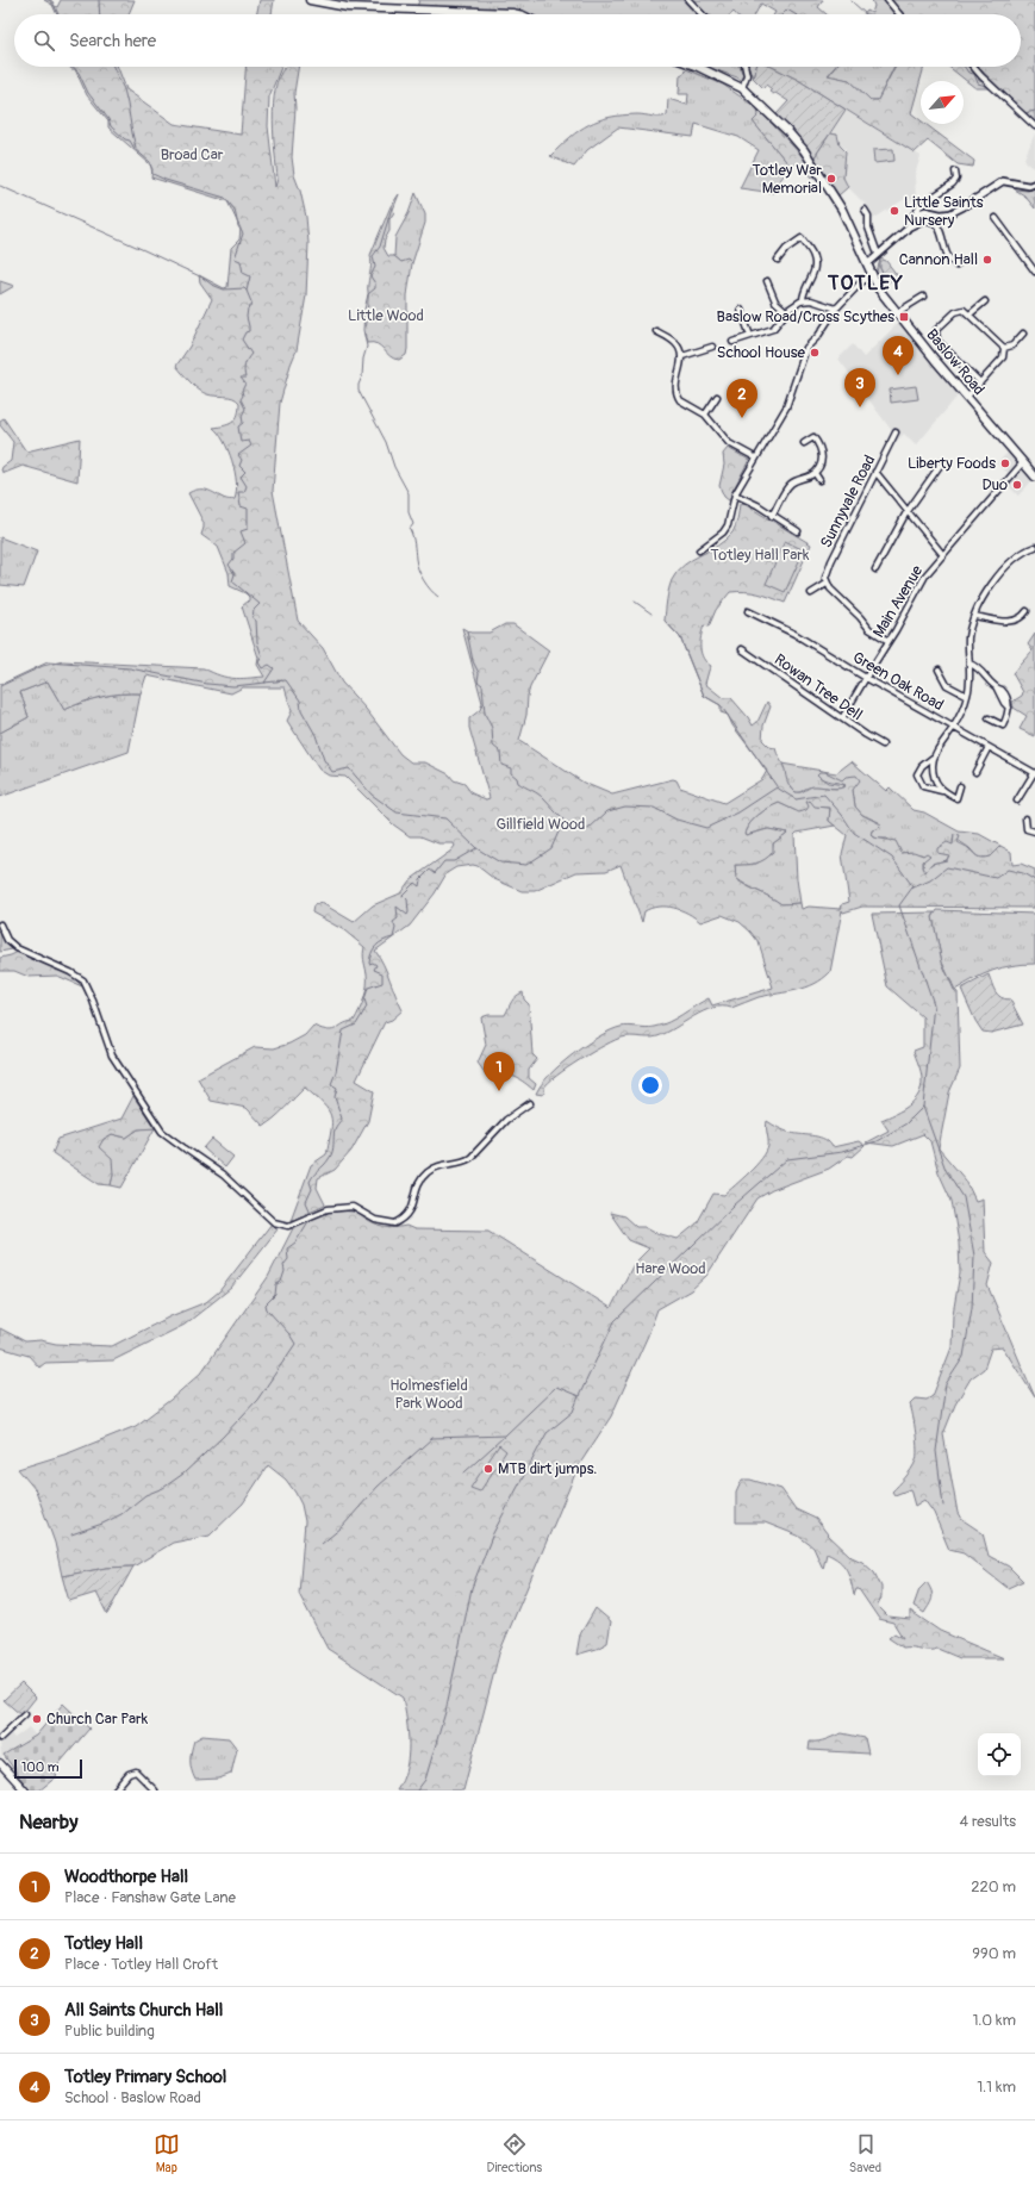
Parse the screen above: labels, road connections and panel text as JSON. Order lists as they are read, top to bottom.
{
  "streets": {
    "main road": ["Baslow Road"],
    "street": [
      "Sunnyvale Road",
      "Main Avenue",
      "Green Oak Road",
      "Rowan Tree Dell"
    ]
  },
  "crossings": [
    ["Baslow Road", "Main Avenue"],
    ["Main Avenue", "Green Oak Road"],
    ["Main Avenue", "Rowan Tree Dell"]
  ],
  "districts": ["TOTLEY"],
  "parks": [
    "Broad Car",
    "Little Wood",
    "Totley Hall Park",
    "Gillfield Wood",
    "Hare Wood",
    "Holmesfield Park Wood"
  ],
  "places": {
    "other": [
      "Totley War Memorial",
      "Little Saints Nursery",
      "Cannon Hall",
      "School House",
      "Liberty Foods",
      "Duo",
      "MTB dirt jumps.",
      "Church Car Park"
    ],
    "transit": ["Baslow Road/Cross Scythes"]
  },
  "scale_bar": "100 m",
  "north": "top right",
  "page": {
    "search": "Search here",
    "pins": [
      "4",
      "3",
      "2",
      "1"
    ],
    "scale": "100 m",
    "heading": ["Nearby", "4 results"],
    "list": [
      {
        "mark": "1",
        "name": "Woodthorpe Hall",
        "note": "Place · Fanshaw Gate Lane",
        "value": "220 m"
      },
      {
        "mark": "2",
        "name": "Totley Hall",
        "note": "Place · Totley Hall Croft",
        "value": "990 m"
      },
      {
        "mark": "3",
        "name": "All Saints Church Hall",
        "note": "Public building",
        "value": "1.0 km"
      },
      {
        "mark": "4",
        "name": "Totley Primary School",
        "note": "School · Baslow Road",
        "value": "1.1 km"
      }
    ],
    "nav": ["Map", "Directions", "Saved"]
  }
}
